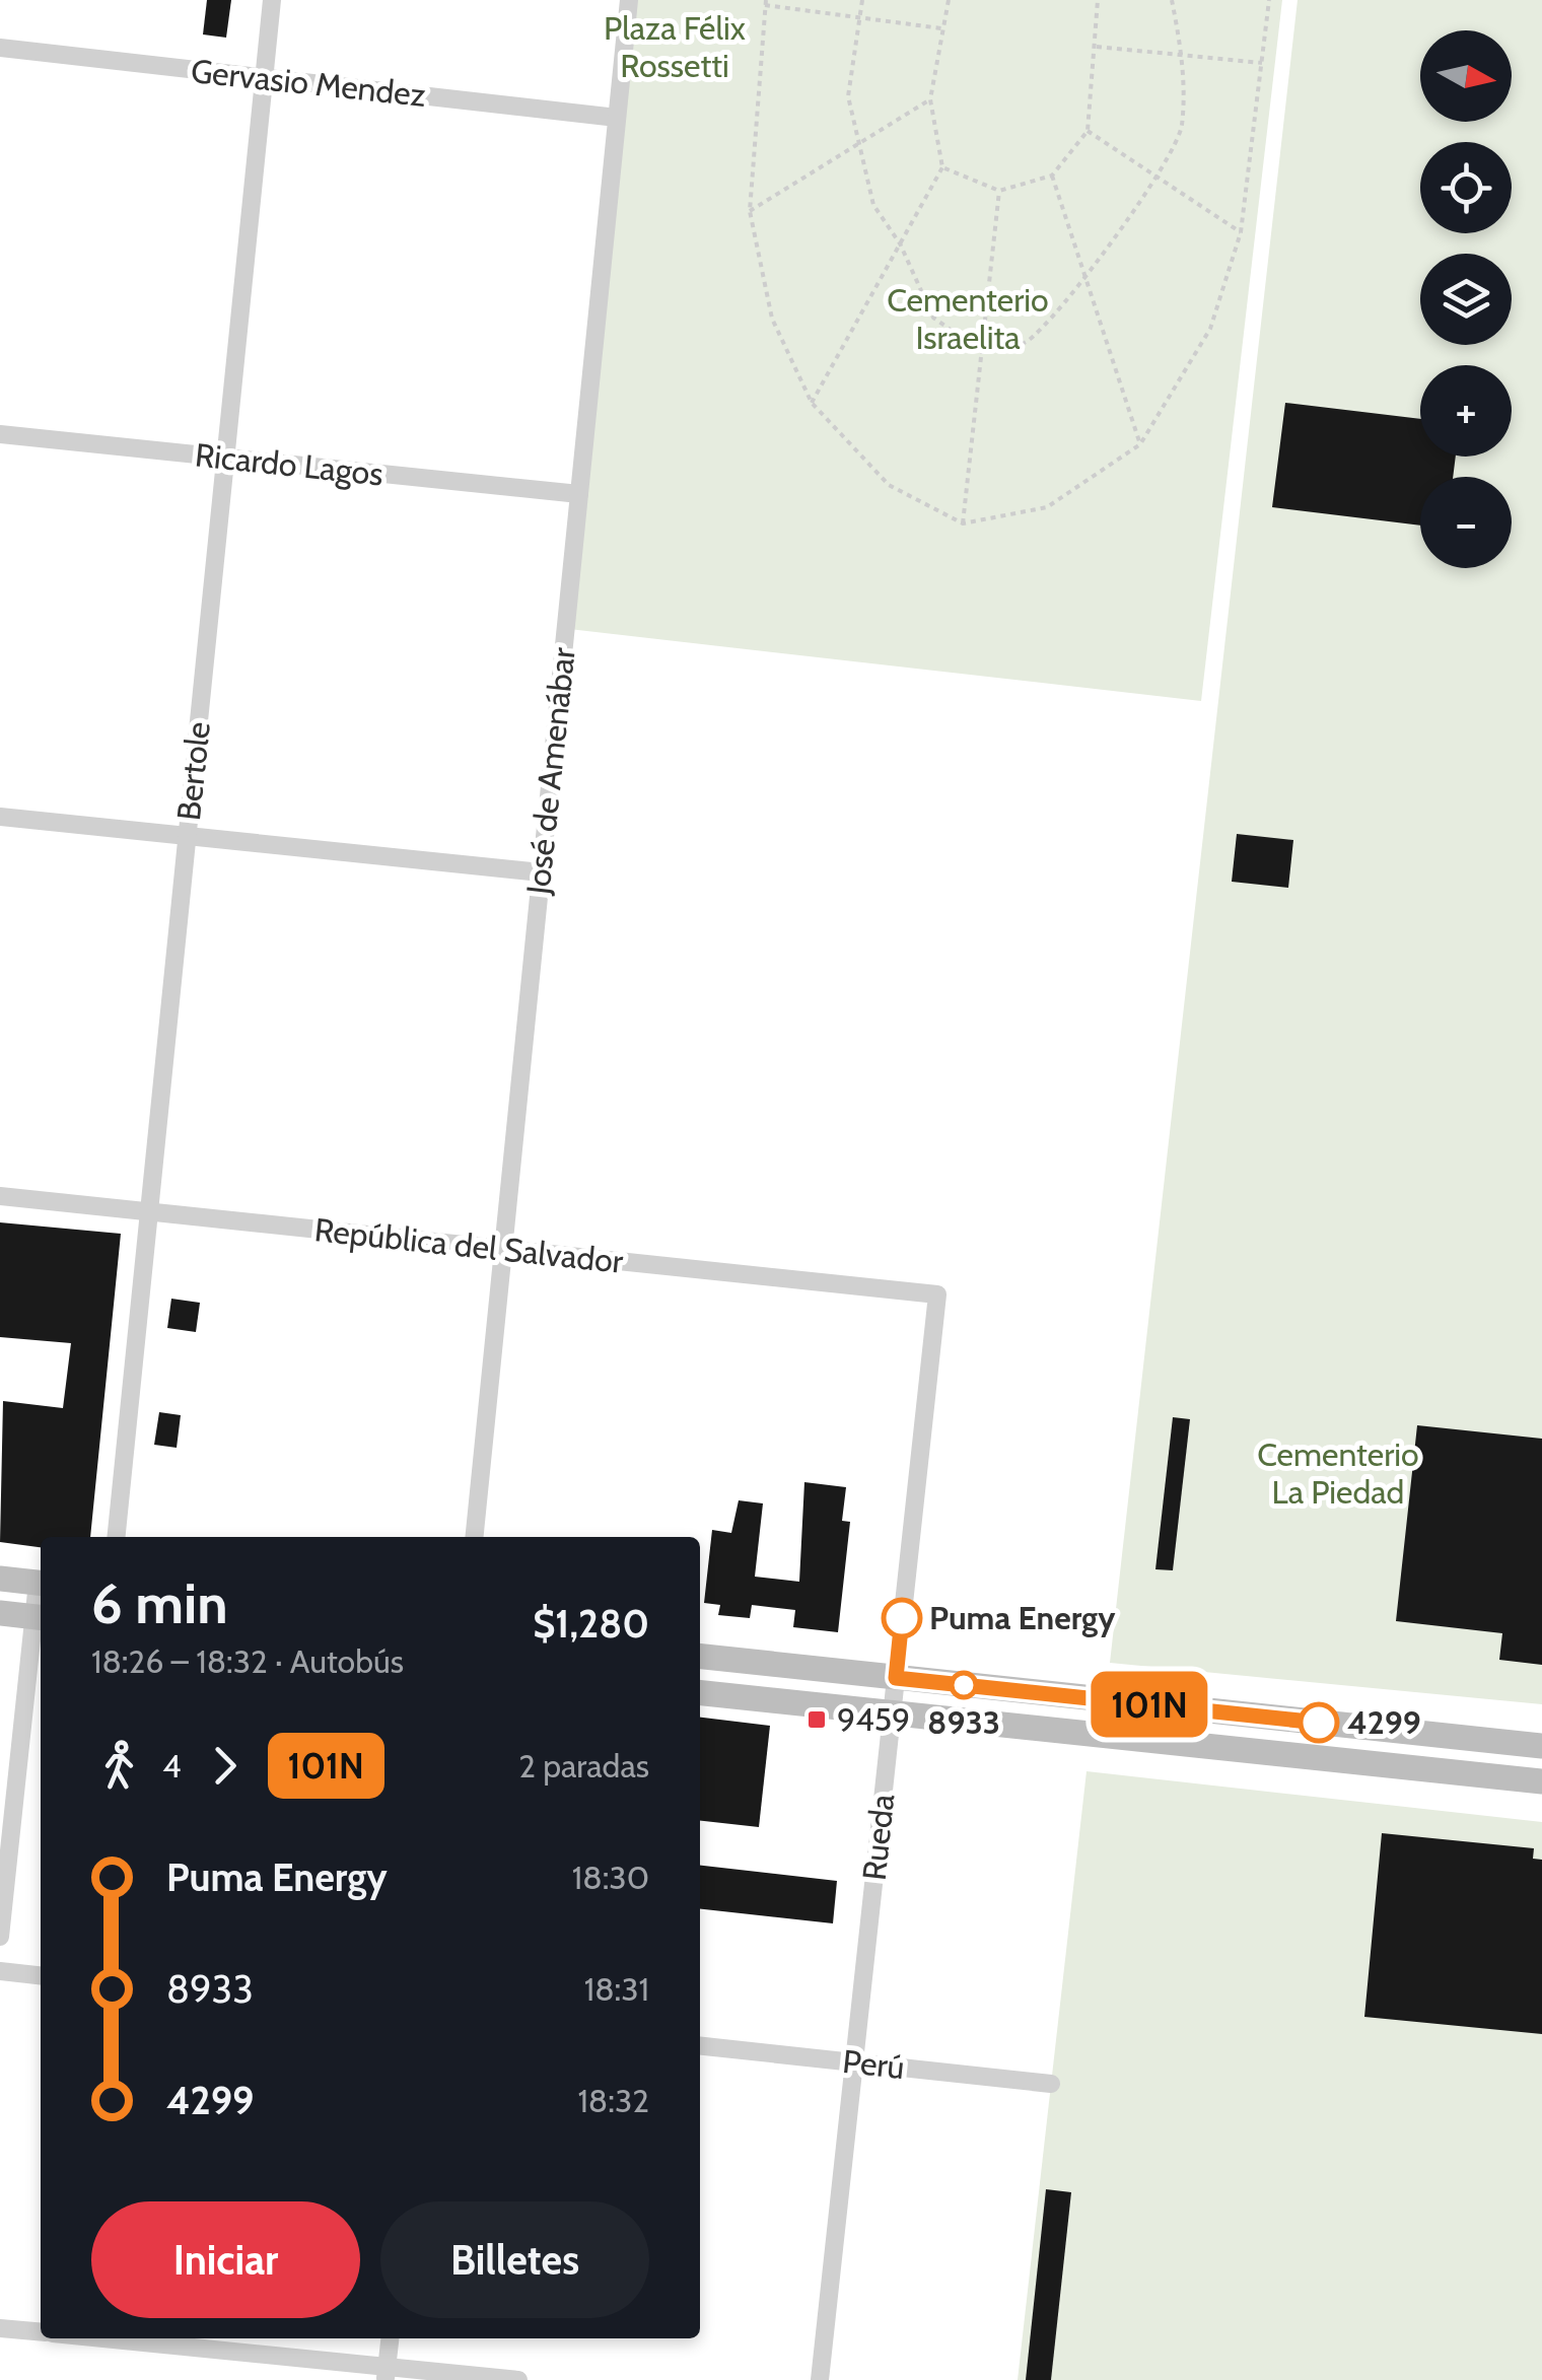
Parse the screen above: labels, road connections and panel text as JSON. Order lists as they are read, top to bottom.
{
  "streets": {
    "street": [
      "Gervasio Mendez",
      "Ricardo Lagos",
      "Bertole",
      "José de Amenábar",
      "República del Salvador",
      "Rueda",
      "Perú"
    ]
  },
  "crossings": [
    ["Gervasio Mendez", "Bertole"],
    ["Gervasio Mendez", "José de Amenábar"],
    ["Ricardo Lagos", "Bertole"],
    ["Ricardo Lagos", "José de Amenábar"],
    ["Bertole", "República del Salvador"],
    ["José de Amenábar", "República del Salvador"],
    ["República del Salvador", "Rueda"],
    ["Rueda", "Perú"]
  ],
  "parks": ["Plaza Félix Rossetti", "Cementerio Israelita", "Cementerio La Piedad"],
  "places": {
    "other": ["Puma Energy", "8933", "4299"],
    "transit": ["9459"]
  },
  "lines": ["bus line 101N"],
  "north": "right",
  "page": {
    "on_map": "101N",
    "map_buttons": ["+", "−"],
    "heading": ["6 min", "18:26 – 18:32 · Autobús", "$1,280"],
    "legs": ["4", "101N", "2 paradas"],
    "list": [
      {
        "name": "Puma Energy",
        "value": "18:30"
      },
      {
        "name": "8933",
        "value": "18:31"
      },
      {
        "name": "4299",
        "value": "18:32"
      }
    ],
    "buttons": ["Iniciar", "Billetes"]
  }
}
